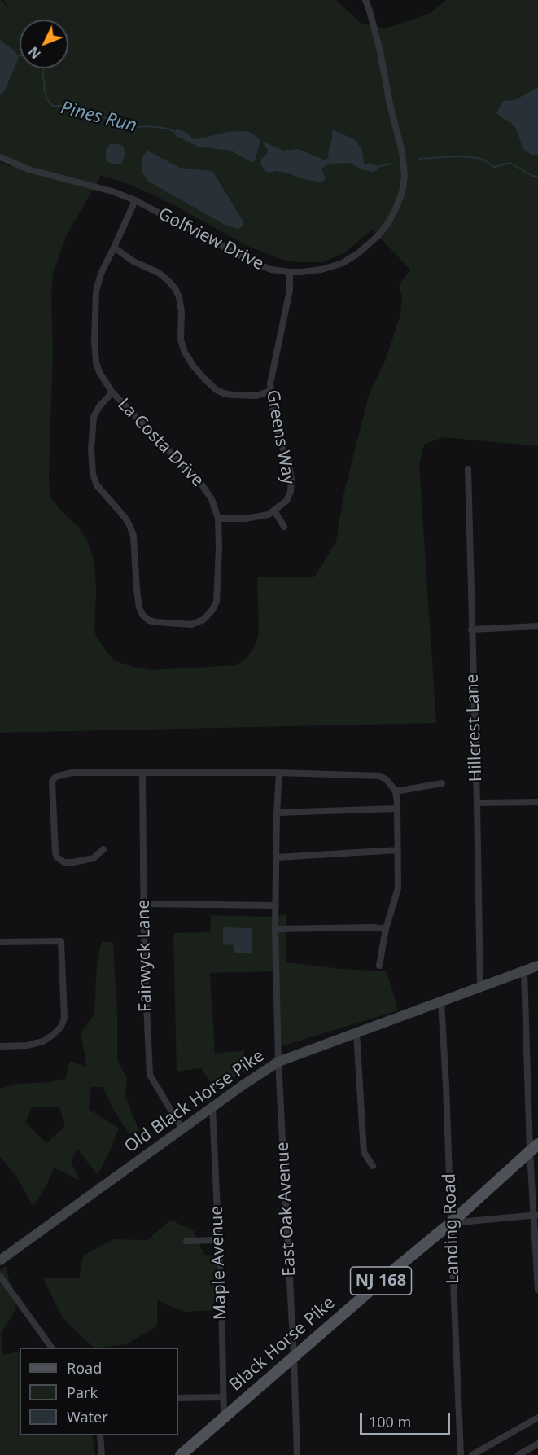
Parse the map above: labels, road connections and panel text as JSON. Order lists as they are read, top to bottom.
{
  "streets": {
    "main road": ["NJ 168", "Black Horse Pike"],
    "street": [
      "Golfview Drive",
      "Greens Way",
      "La Costa Drive",
      "Hillcrest Lane",
      "Fairwyck Lane",
      "Old Black Horse Pike",
      "East Oak Avenue",
      "Landing Road",
      "Maple Avenue"
    ]
  },
  "crossings": [
    ["Golfview Drive", "Greens Way"],
    ["Golfview Drive", "La Costa Drive"],
    ["Greens Way", "La Costa Drive"],
    ["Hillcrest Lane", "Old Black Horse Pike"],
    ["Fairwyck Lane", "Old Black Horse Pike"],
    ["Old Black Horse Pike", "East Oak Avenue"],
    ["Old Black Horse Pike", "Landing Road"],
    ["Old Black Horse Pike", "Maple Avenue"],
    ["East Oak Avenue", "Black Horse Pike"],
    ["Landing Road", "Black Horse Pike"],
    ["Maple Avenue", "Black Horse Pike"]
  ],
  "water": ["Pines Run"],
  "legend": ["Road", "Park", "Water"],
  "scale_bar": "100 m",
  "north": "bottom left"
}
